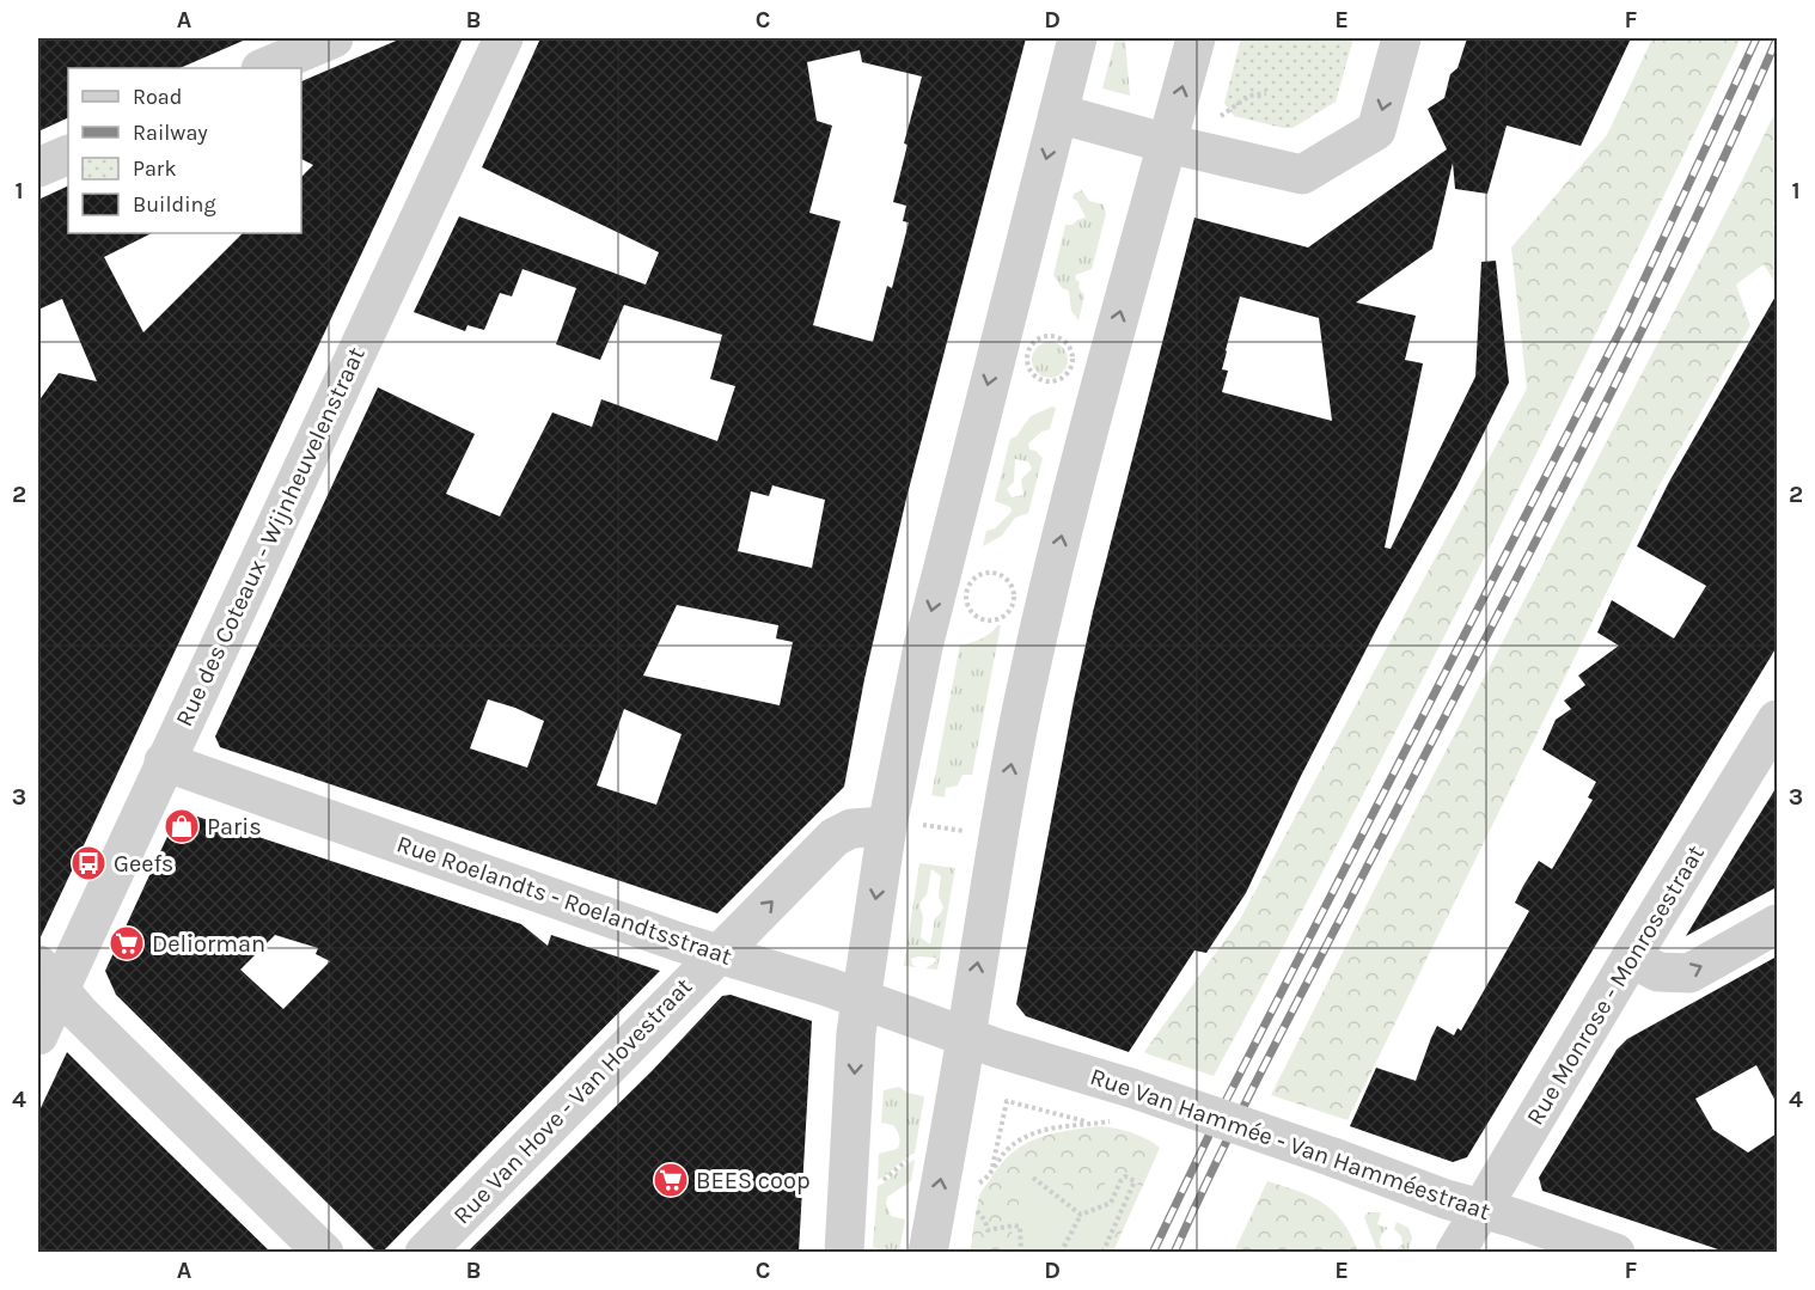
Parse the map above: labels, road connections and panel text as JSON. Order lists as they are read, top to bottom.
{
  "streets": {
    "street": [
      "Rue des Coteaux - Wijnheuvelenstraat",
      "Rue Roelandts - Roelandtsstraat",
      "Rue Monrose - Monrosestraat",
      "Rue Van Hove - Van Hovestraat",
      "Rue Van Hammée - Van Hamméestraat"
    ]
  },
  "crossings": [
    ["Rue des Coteaux - Wijnheuvelenstraat", "Rue Roelandts - Roelandtsstraat"],
    ["Rue Roelandts - Roelandtsstraat", "Rue Van Hove - Van Hovestraat"],
    ["Rue Roelandts - Roelandtsstraat", "Rue Van Hammée - Van Hamméestraat"],
    ["Rue Monrose - Monrosestraat", "Rue Van Hammée - Van Hamméestraat"]
  ],
  "places": {
    "shop": ["Paris"],
    "bus stop": ["Geefs"],
    "supermarket": ["Deliorman", "BEES coop"]
  },
  "legend": [
    "Road",
    "Railway",
    "Park",
    "Building"
  ],
  "grid": {
    "columns": [
      "A",
      "B",
      "C",
      "D",
      "E",
      "F"
    ],
    "rows": [
      "1",
      "2",
      "3",
      "4"
    ]
  }
}
